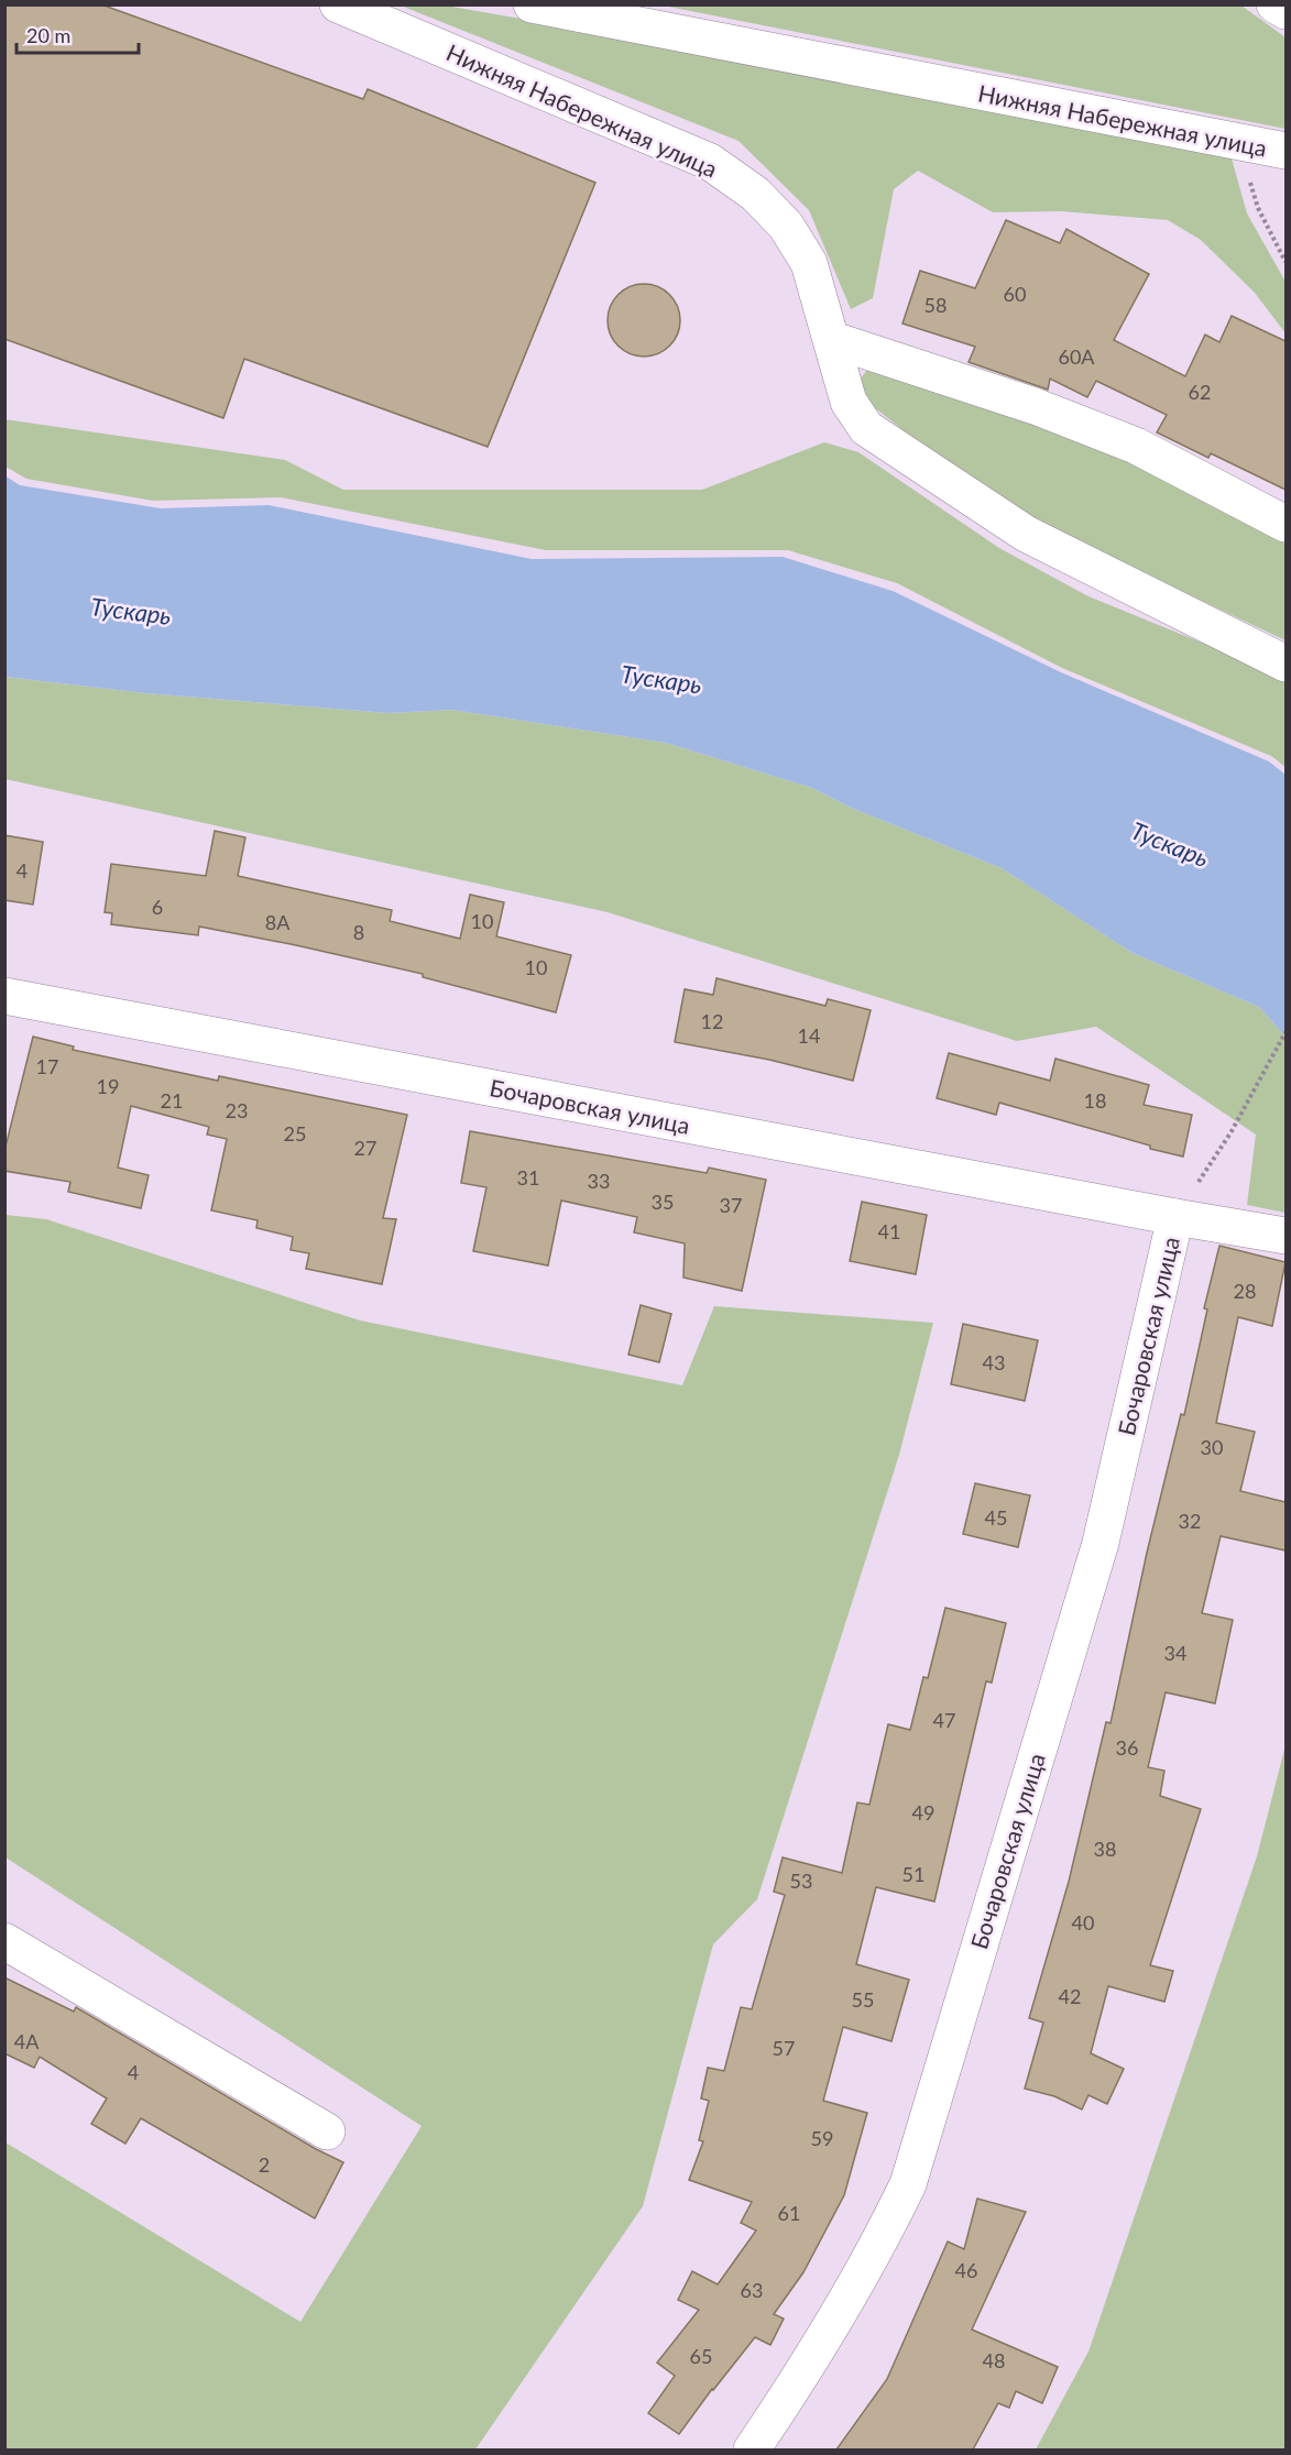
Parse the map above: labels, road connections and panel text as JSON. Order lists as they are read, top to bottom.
{
  "streets": {
    "street": ["Нижняя Набережная улица", "Бочаровская улица"]
  },
  "water": ["Тускарь"],
  "house_numbers": [
    "60",
    "58",
    "60А",
    "62",
    "4",
    "6",
    "10",
    "8А",
    "8",
    "10",
    "12",
    "14",
    "17",
    "19",
    "21",
    "18",
    "23",
    "25",
    "27",
    "31",
    "33",
    "35",
    "37",
    "41",
    "28",
    "43",
    "30",
    "45",
    "32",
    "34",
    "47",
    "36",
    "49",
    "38",
    "51",
    "53",
    "40",
    "42",
    "55",
    "4А",
    "57",
    "4",
    "59",
    "2",
    "61",
    "46",
    "63",
    "65",
    "48"
  ],
  "scale_bar": "20 m"
}
